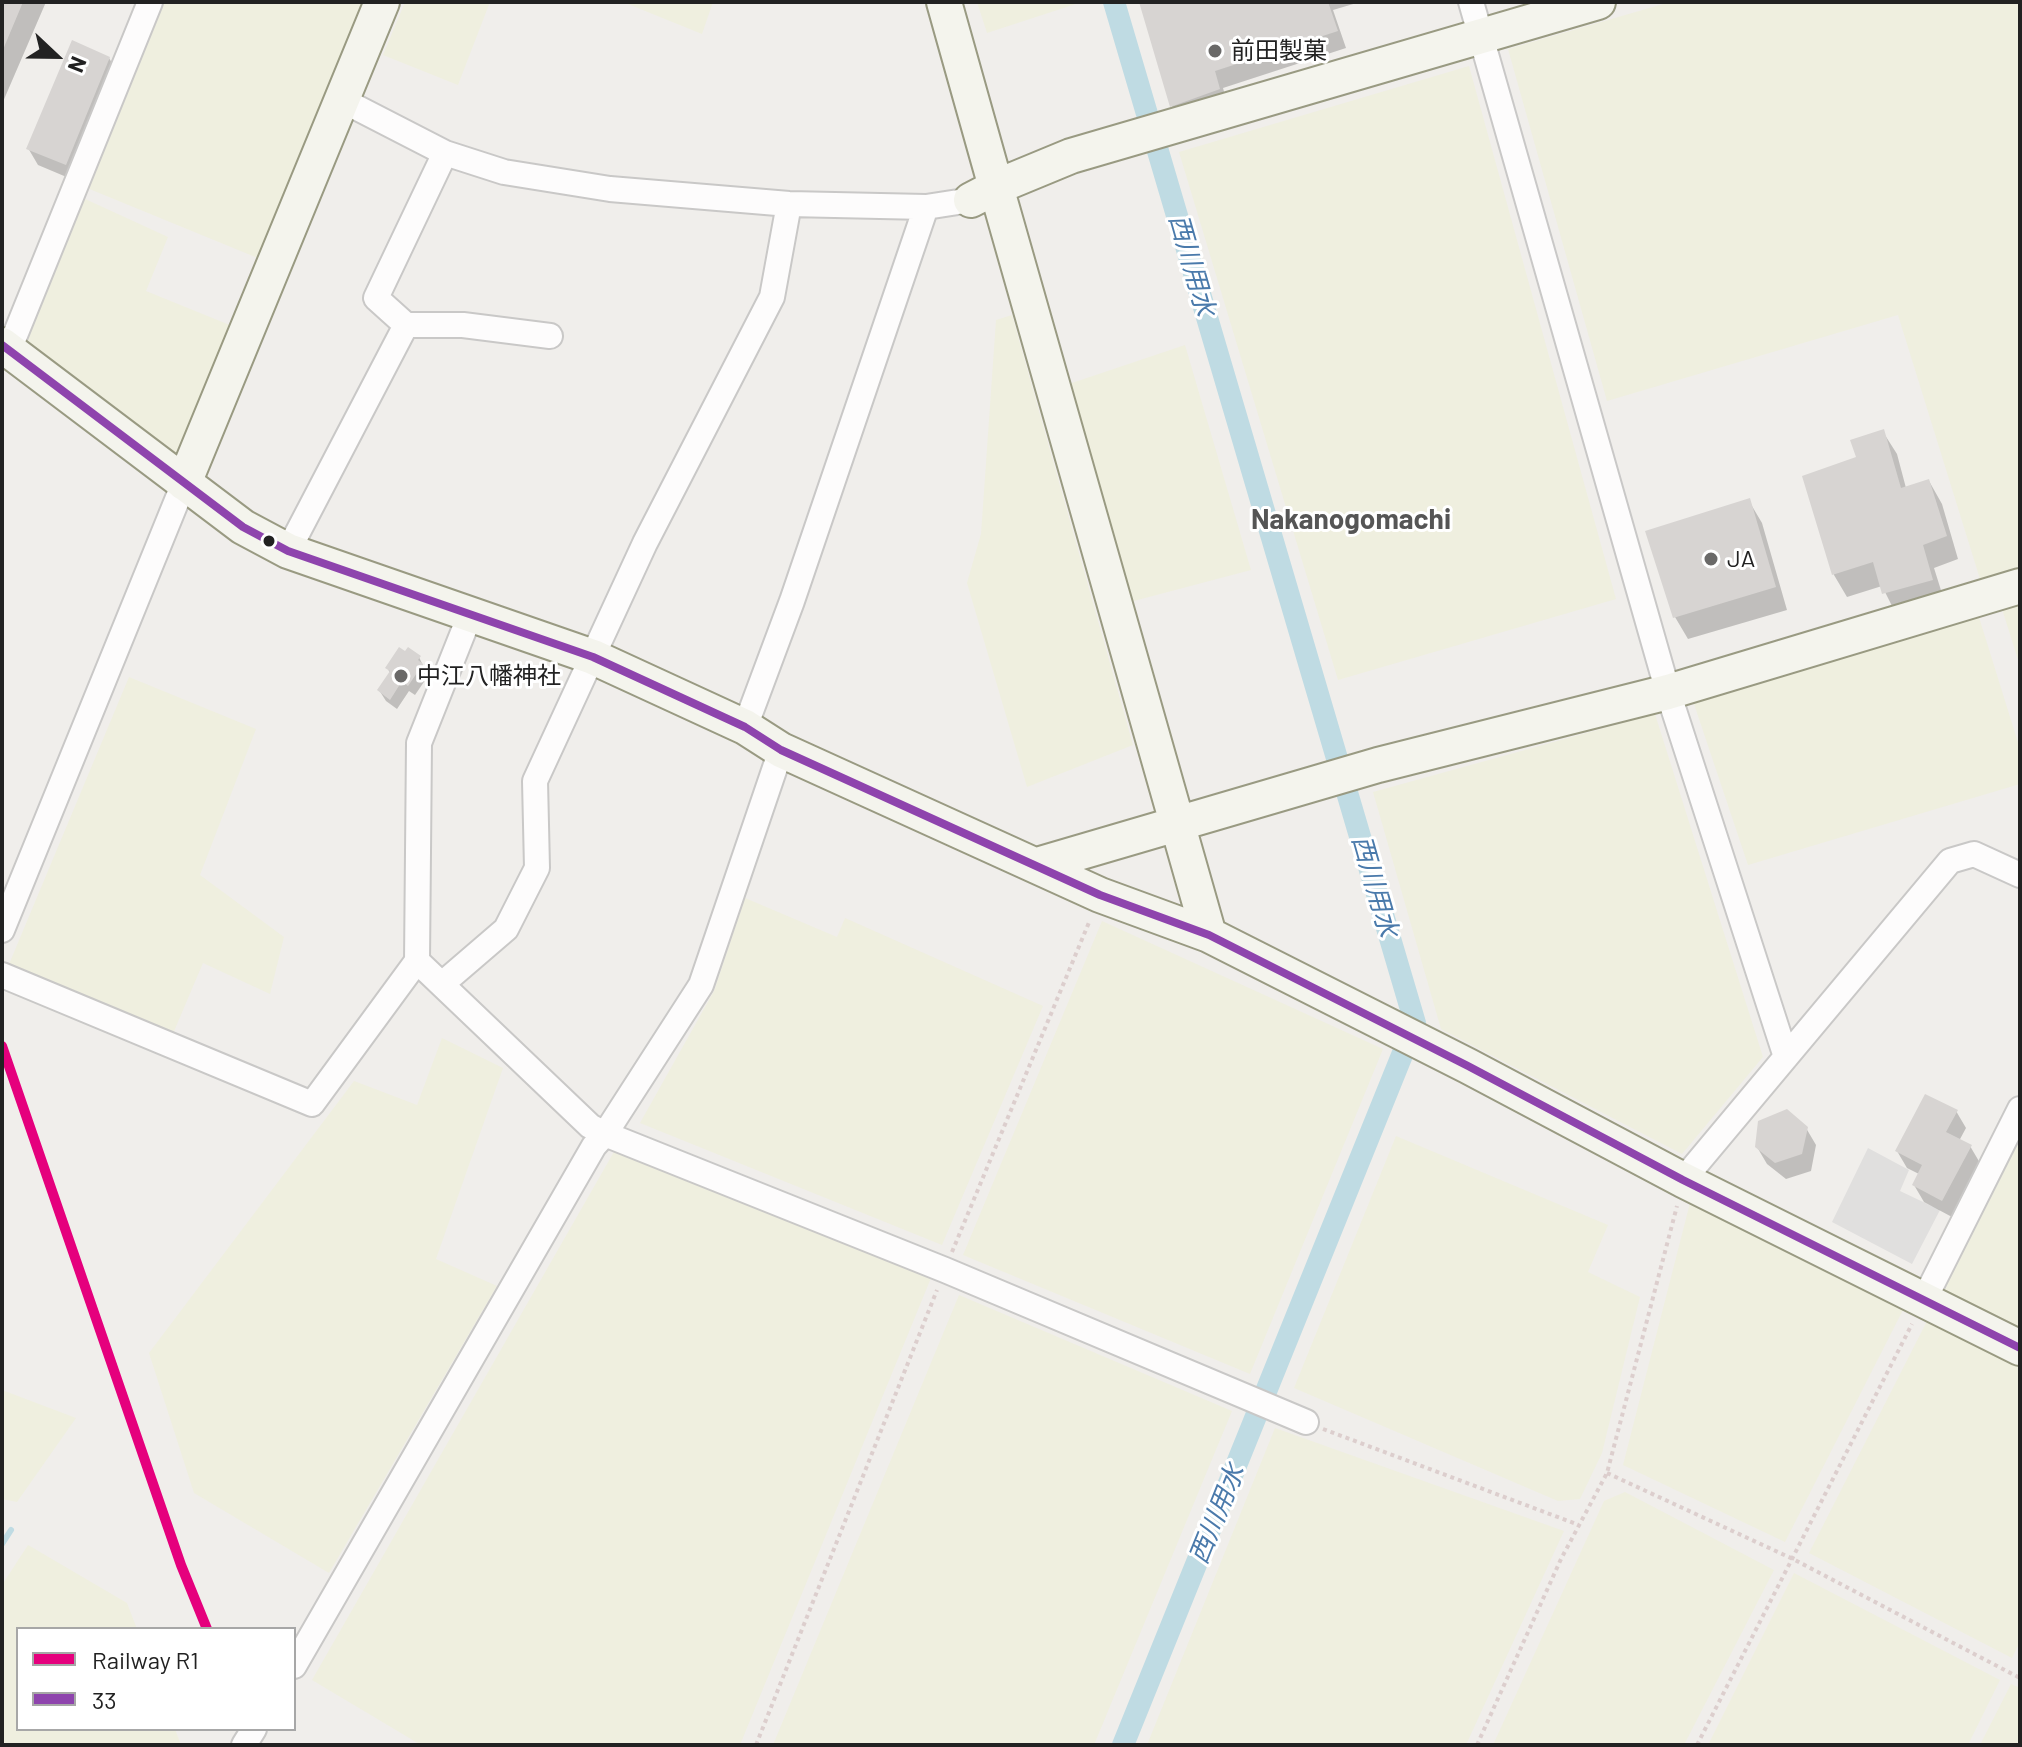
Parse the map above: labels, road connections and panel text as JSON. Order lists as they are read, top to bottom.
{
  "districts": ["Nakanogomachi"],
  "water": ["西川用水"],
  "places": ["前田製菓", "JA", "中江八幡神社"],
  "lines": ["transit line 33", "rail line R1"],
  "legend": ["Railway R1", "33"],
  "north": "right"
}
